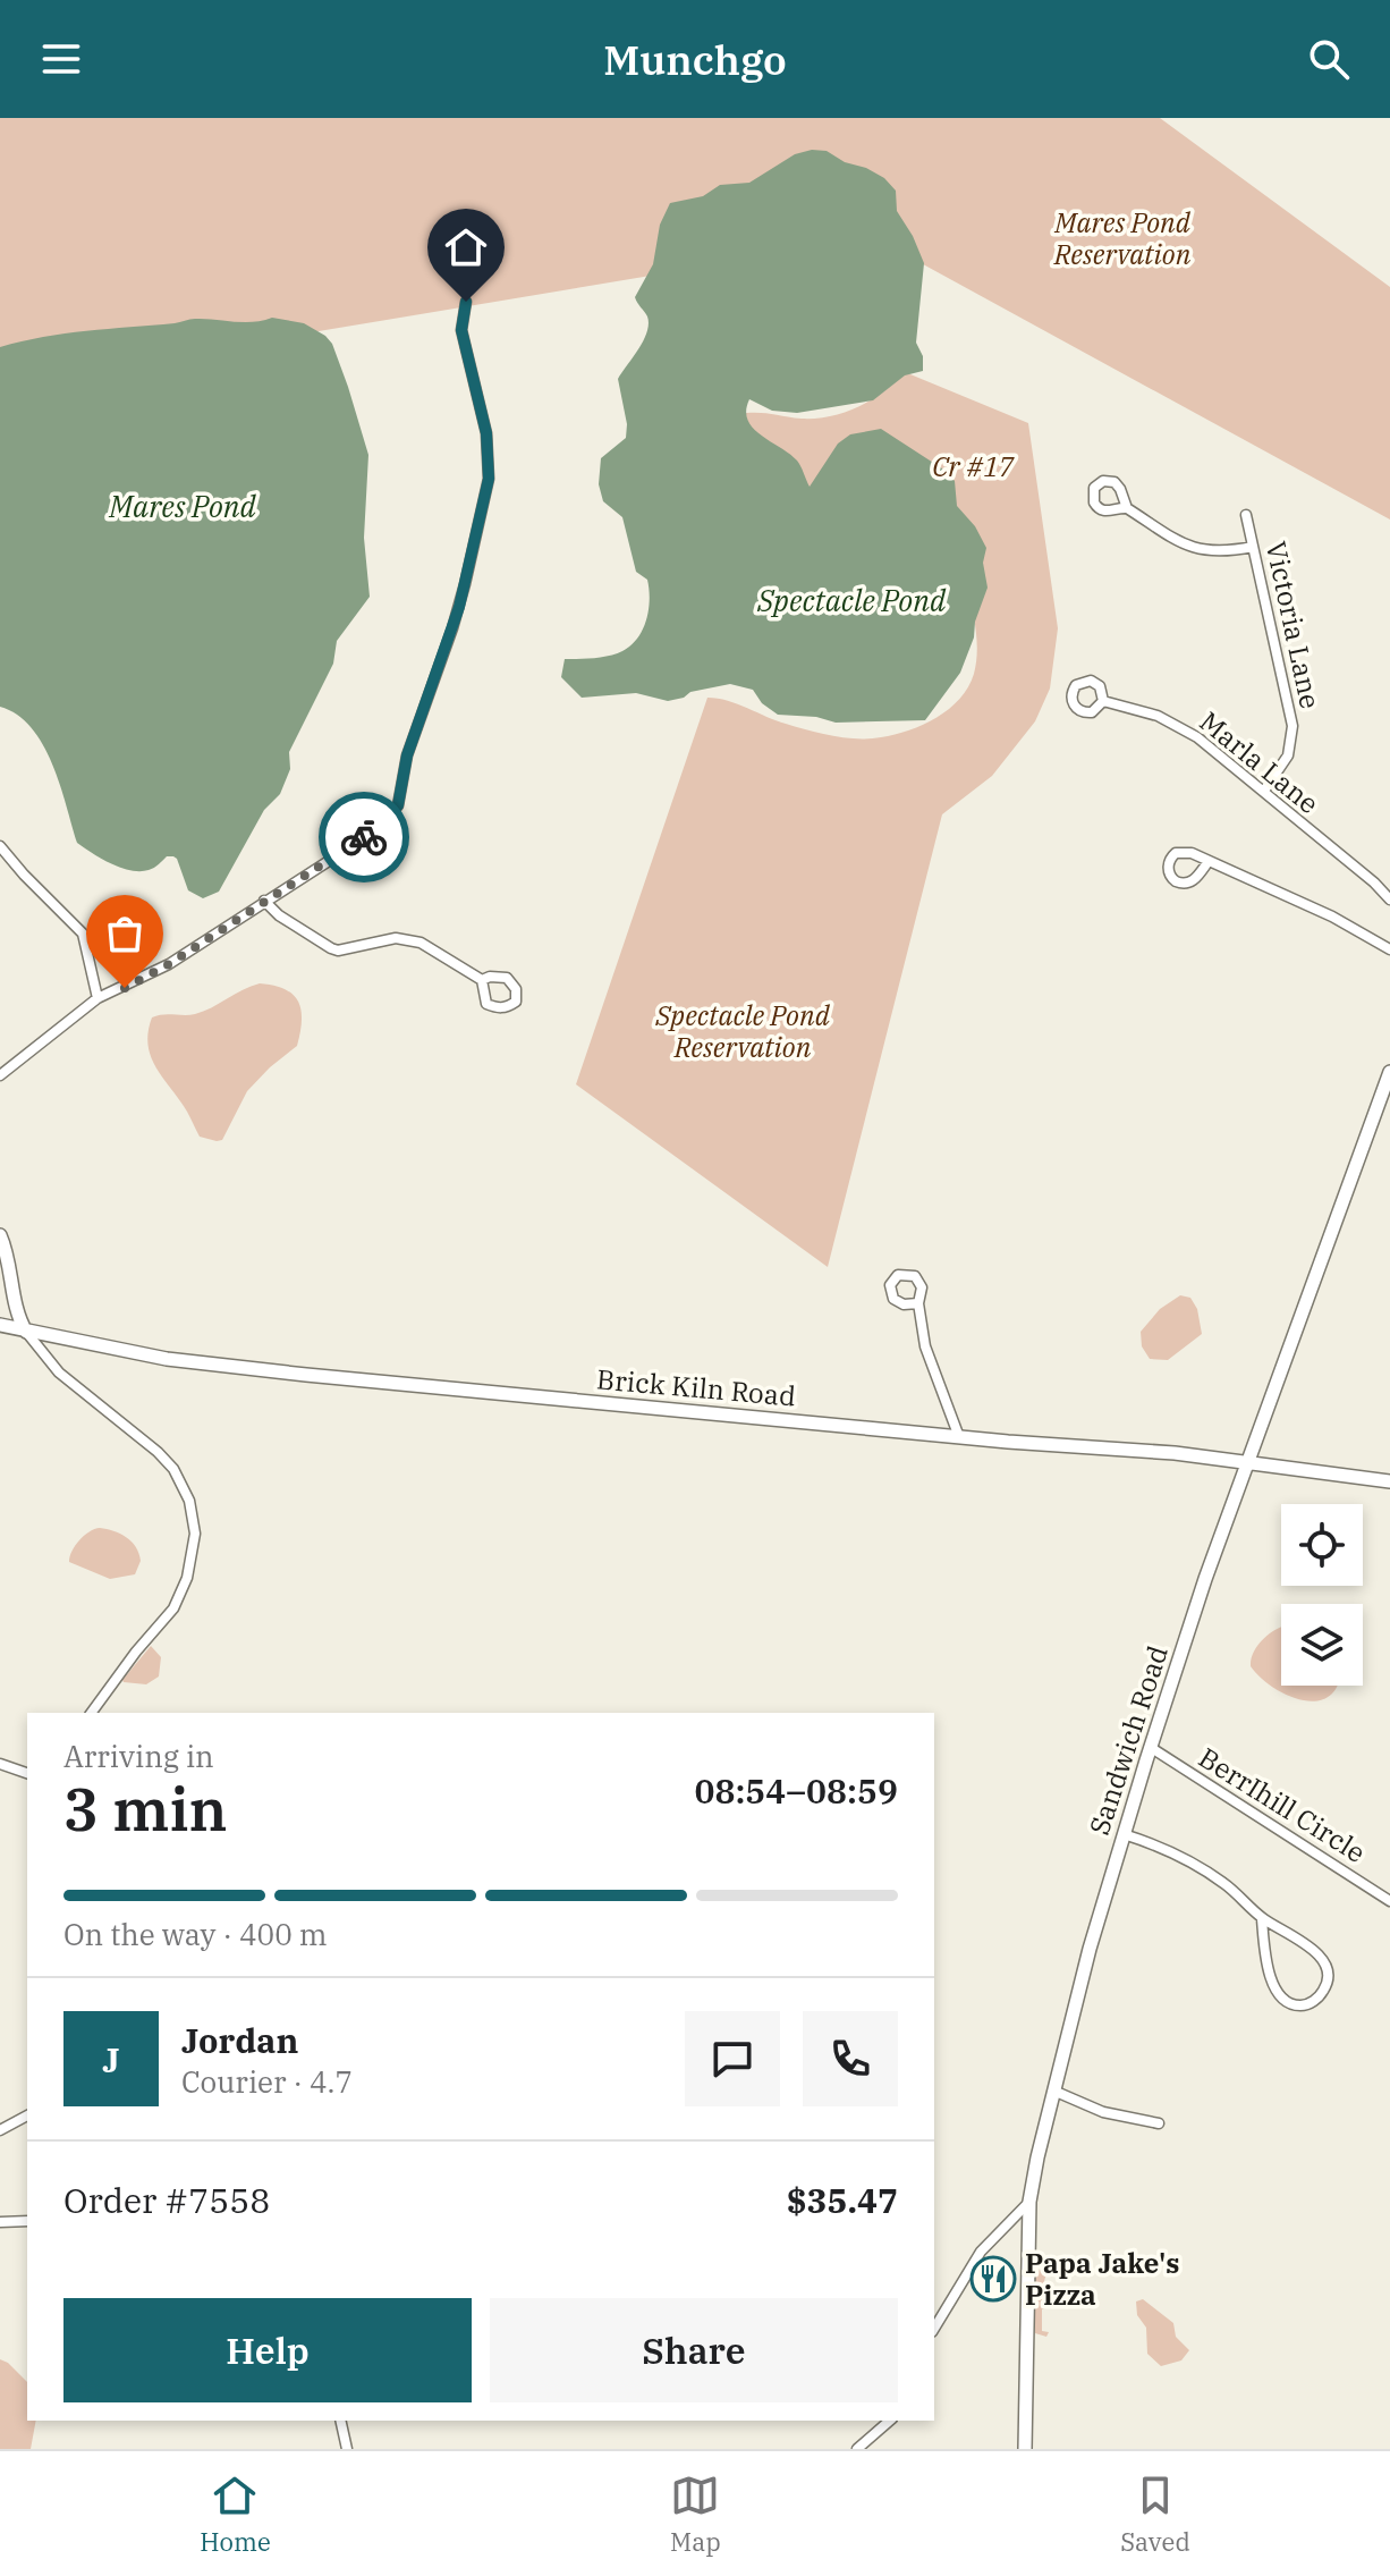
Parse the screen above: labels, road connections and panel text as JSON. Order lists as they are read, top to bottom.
{
  "streets": {
    "main road": ["Brick Kiln Road", "Sandwich Road"],
    "street": ["Victoria Lane", "Marla Lane", "BerrIhill Circle"]
  },
  "crossings": [
    ["Victoria Lane", "Marla Lane"],
    ["Brick Kiln Road", "Sandwich Road"],
    ["Sandwich Road", "BerrIhill Circle"]
  ],
  "water": ["Mares Pond", "Spectacle Pond"],
  "parks": ["Mares Pond Reservation", "Cr #17", "Spectacle Pond Reservation"],
  "places": {
    "restaurant": ["Papa Jake's Pizza"]
  },
  "page": {
    "header": "Munchgo",
    "heading": ["3 min", "Arriving in", "08:54–08:59"],
    "panel": [
      "Jordan",
      "Courier · 4.7",
      "Order #7558",
      "$35.47"
    ],
    "bar": "On the way · 400 m",
    "round": "J",
    "buttons": ["Help", "Share"],
    "tabs": ["Home", "Map", "Saved"]
  }
}
